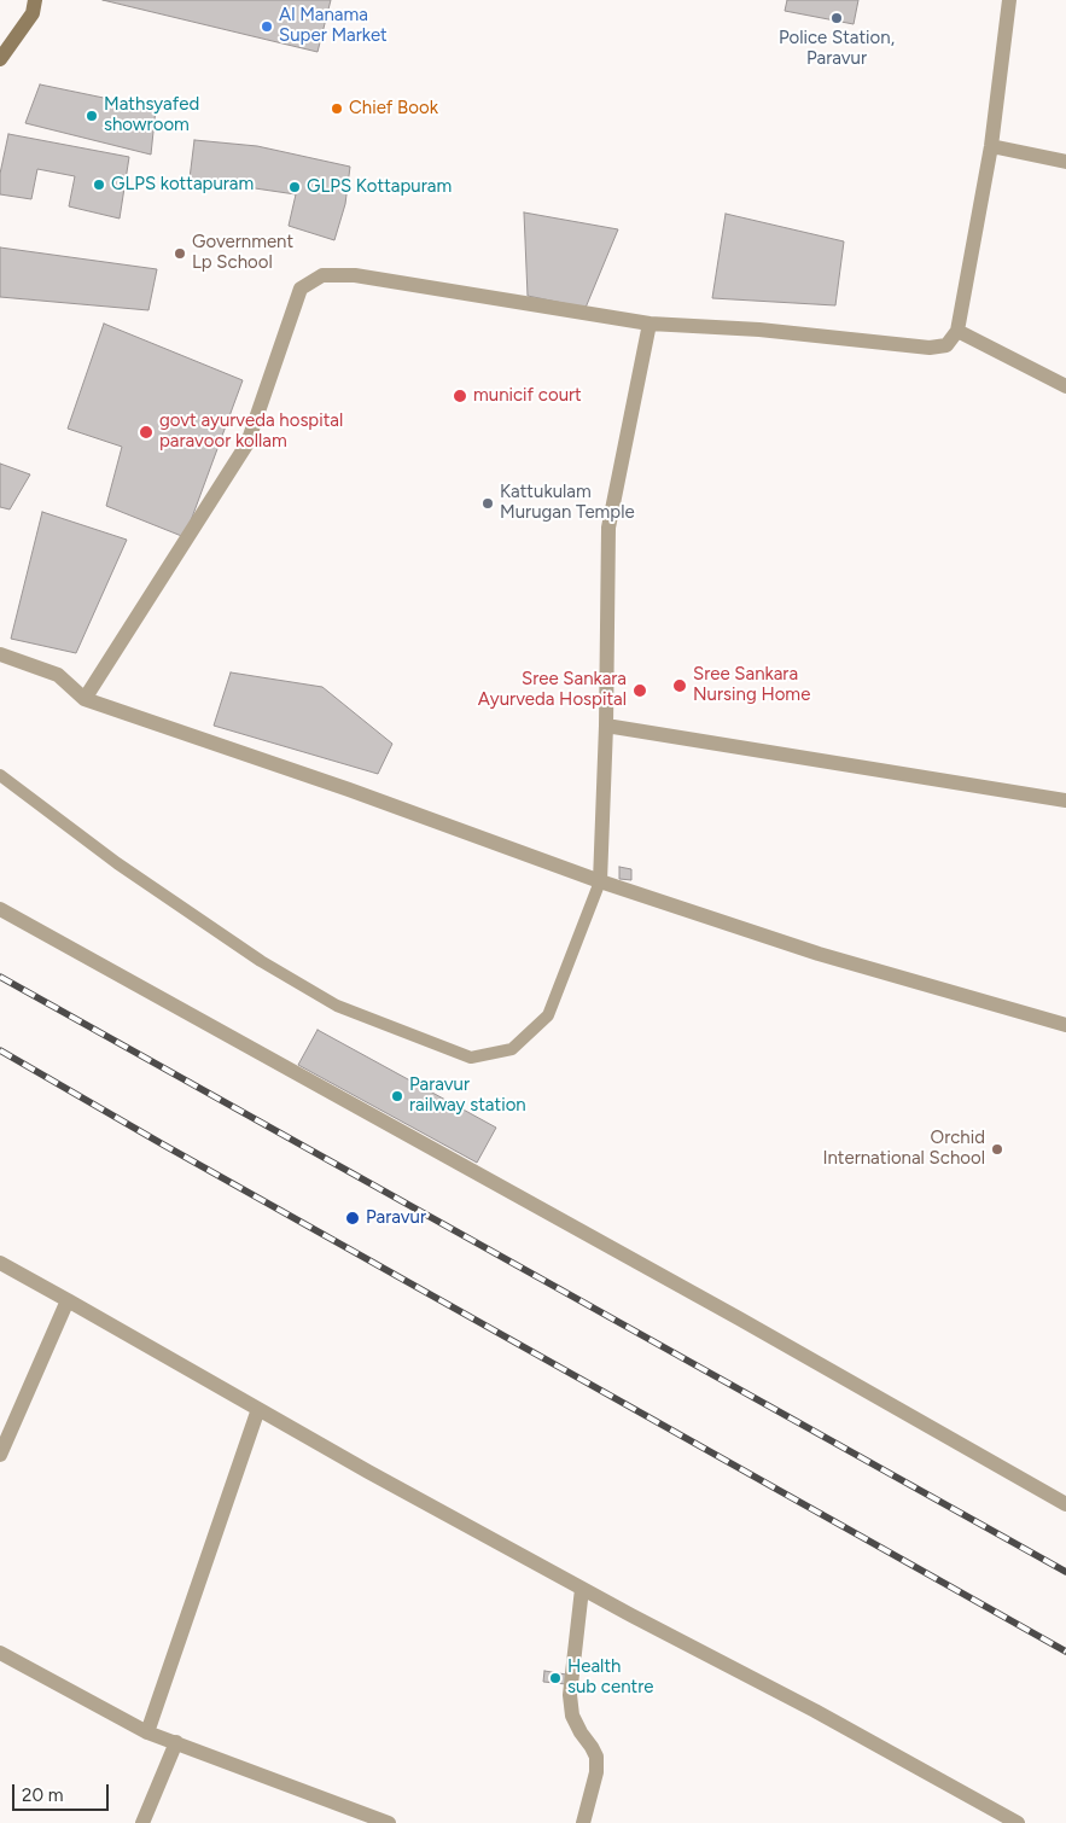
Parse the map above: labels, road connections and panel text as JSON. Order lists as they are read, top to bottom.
{
  "places": [
    "Police Station, Paravur",
    "Al Manama Super Market",
    "Chief Book",
    "Mathsyafed showroom",
    "GLPS kottapuram",
    "GLPS Kottapuram",
    "Government Lp School",
    "municif court",
    "govt ayurveda hospital paravoor kollam",
    "Kattukulam Murugan Temple",
    "Sree Sankara Nursing Home",
    "Sree Sankara Ayurveda Hospital",
    "Paravur railway station",
    "Orchid International School",
    "Paravur",
    "Health sub centre"
  ],
  "scale_bar": "20 m"
}
